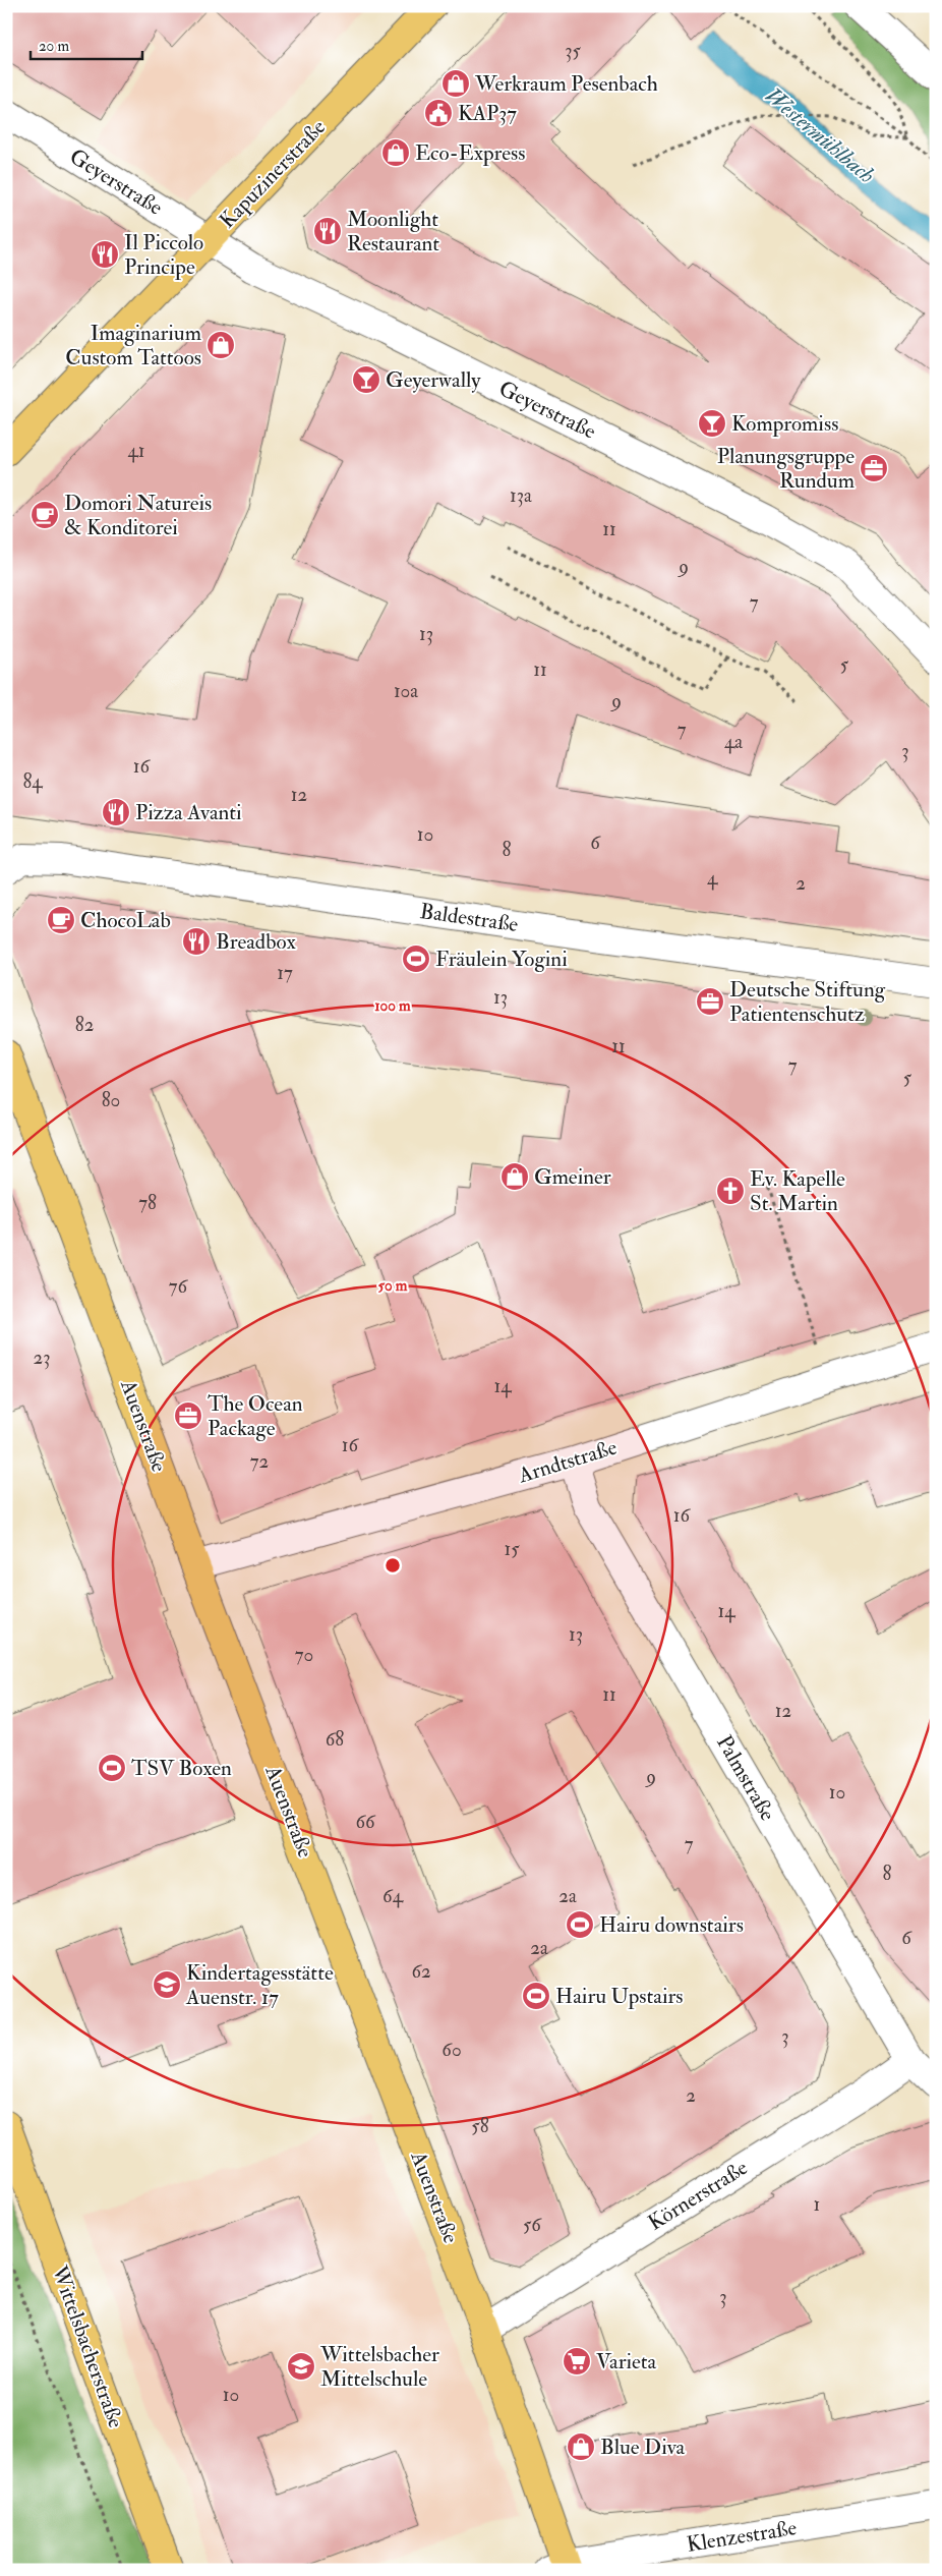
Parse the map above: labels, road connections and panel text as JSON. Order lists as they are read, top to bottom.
{
  "streets": {
    "main road": ["Kapuzinerstraße", "Auenstraße", "Wittelsbacherstraße"],
    "street": [
      "Geyerstraße",
      "Baldestraße",
      "Arndtstraße",
      "Palmstraße",
      "Körnerstraße",
      "Klenzestraße"
    ]
  },
  "crossings": [
    ["Kapuzinerstraße", "Geyerstraße"],
    ["Auenstraße", "Arndtstraße"],
    ["Auenstraße", "Körnerstraße"],
    ["Auenstraße", "Klenzestraße"],
    ["Arndtstraße", "Palmstraße"],
    ["Palmstraße", "Körnerstraße"]
  ],
  "water": ["Westermühlbach"],
  "places": {
    "shop": [
      "Werkraum Pesenbach",
      "Eco-Express",
      "Imaginarium Custom Tattoos",
      "Gmeiner",
      "Blue Diva"
    ],
    "public building": ["KAP37"],
    "restaurant": [
      "Moonlight Restaurant",
      "Il Piccolo Principe",
      "Pizza Avanti",
      "Breadbox"
    ],
    "bar": ["Geyerwally", "Kompromiss"],
    "office": ["Planungsgruppe Rundum", "Deutsche Stiftung Patientenschutz", "The Ocean Package"],
    "cafe": ["Domori Natureis & Konditorei", "ChocoLab"],
    "sports": [
      "Fräulein Yogini",
      "TSV Boxen",
      "Hairu downstairs",
      "Hairu Upstairs"
    ],
    "church": ["Ev. Kapelle St. Martin"],
    "school or university": ["Kindertagesstätte Auenstr. 17", "Wittelsbacher Mittelschule"],
    "supermarket": ["Varieta"]
  },
  "house_numbers": [
    "35",
    "41",
    "13a",
    "11",
    "9",
    "7",
    "13",
    "5",
    "11",
    "10a",
    "9",
    "7",
    "4a",
    "3",
    "16",
    "84",
    "12",
    "10",
    "6",
    "8",
    "4",
    "2",
    "17",
    "13",
    "82",
    "11",
    "7",
    "5",
    "80",
    "78",
    "76",
    "23",
    "14",
    "16",
    "72",
    "16",
    "15",
    "14",
    "13",
    "70",
    "11",
    "12",
    "68",
    "9",
    "10",
    "66",
    "7",
    "8",
    "64",
    "2a",
    "6",
    "2a",
    "62",
    "3",
    "60",
    "2",
    "58",
    "1",
    "56",
    "3",
    "10"
  ],
  "scale_bar": "20 m",
  "rings": ["100 m", "50 m"]
}
